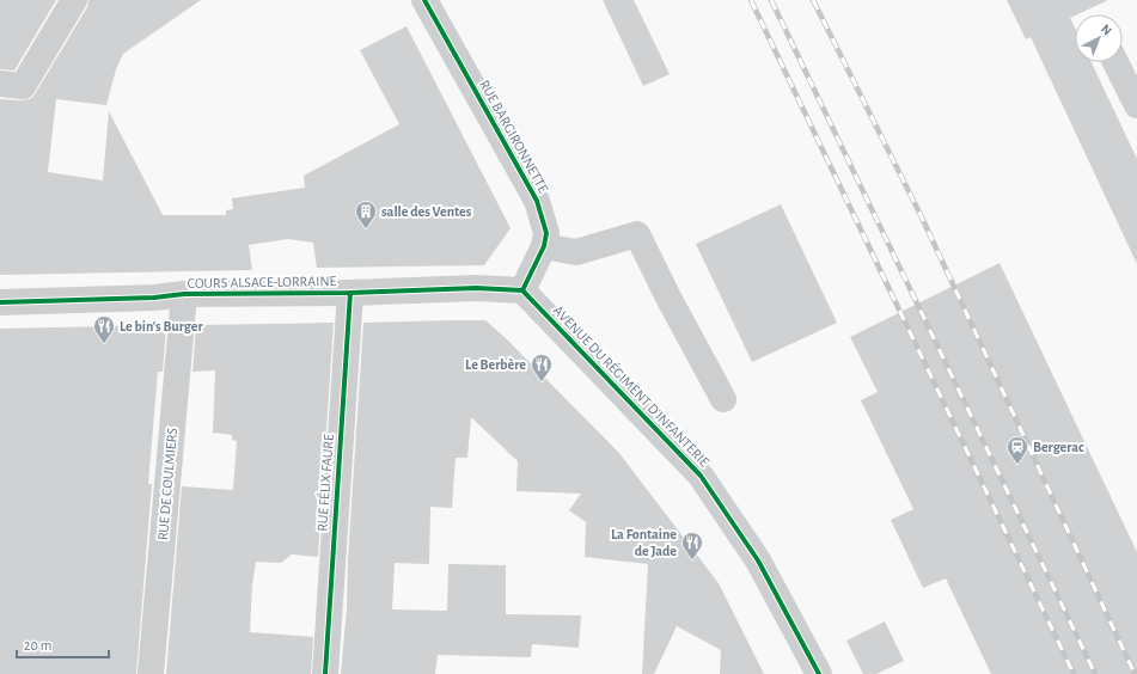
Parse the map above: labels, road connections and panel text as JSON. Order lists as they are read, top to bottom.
{
  "streets": {
    "street": [
      "RUE BARGIRONNETTE",
      "COURS ALSACE-LORRAINE",
      "AVENUE DU RÉGIMENT D'INFANTERIE",
      "RUE FÉLIX FAURE",
      "RUE DE COULMIERS"
    ]
  },
  "crossings": [
    ["RUE BARGIRONNETTE", "COURS ALSACE-LORRAINE"],
    ["RUE BARGIRONNETTE", "AVENUE DU RÉGIMENT D'INFANTERIE"],
    ["COURS ALSACE-LORRAINE", "AVENUE DU RÉGIMENT D'INFANTERIE"],
    ["COURS ALSACE-LORRAINE", "RUE FÉLIX FAURE"],
    ["COURS ALSACE-LORRAINE", "RUE DE COULMIERS"]
  ],
  "places": {
    "building": ["salle des Ventes"],
    "restaurant": ["Le bin's Burger", "Le Berbère", "La Fontaine de Jade"],
    "station": ["Bergerac"]
  },
  "scale_bar": "20 m",
  "north": "top right"
}
